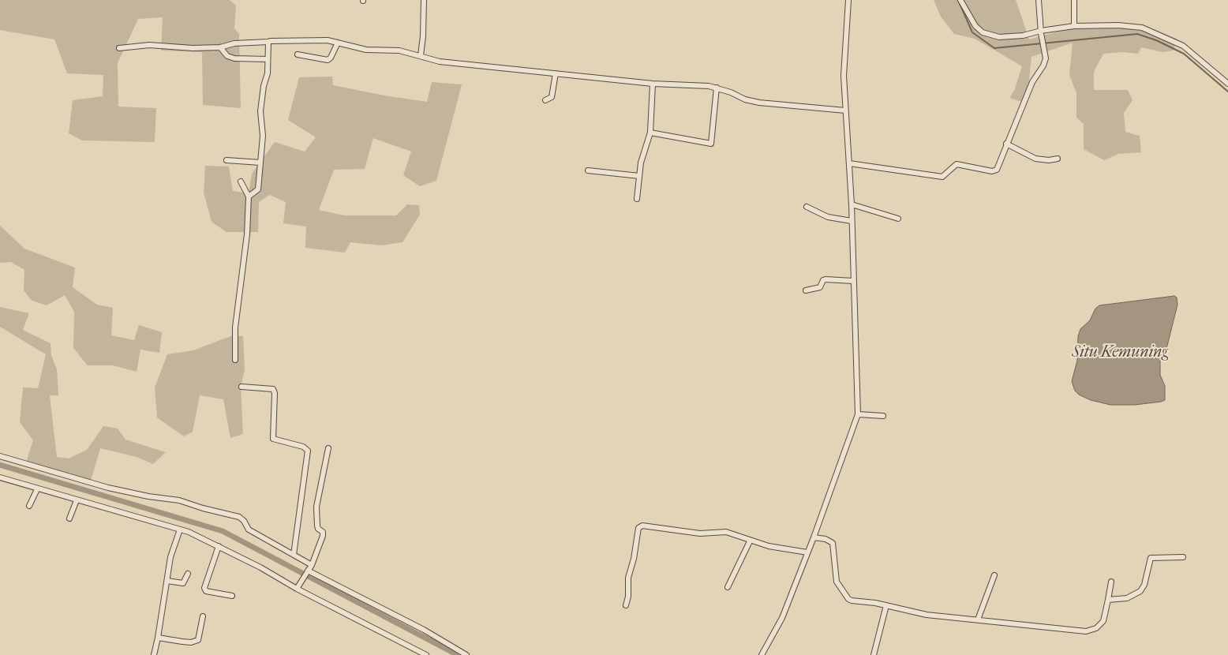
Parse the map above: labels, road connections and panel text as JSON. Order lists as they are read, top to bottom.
{
  "water": ["Situ Kemuning"]
}
